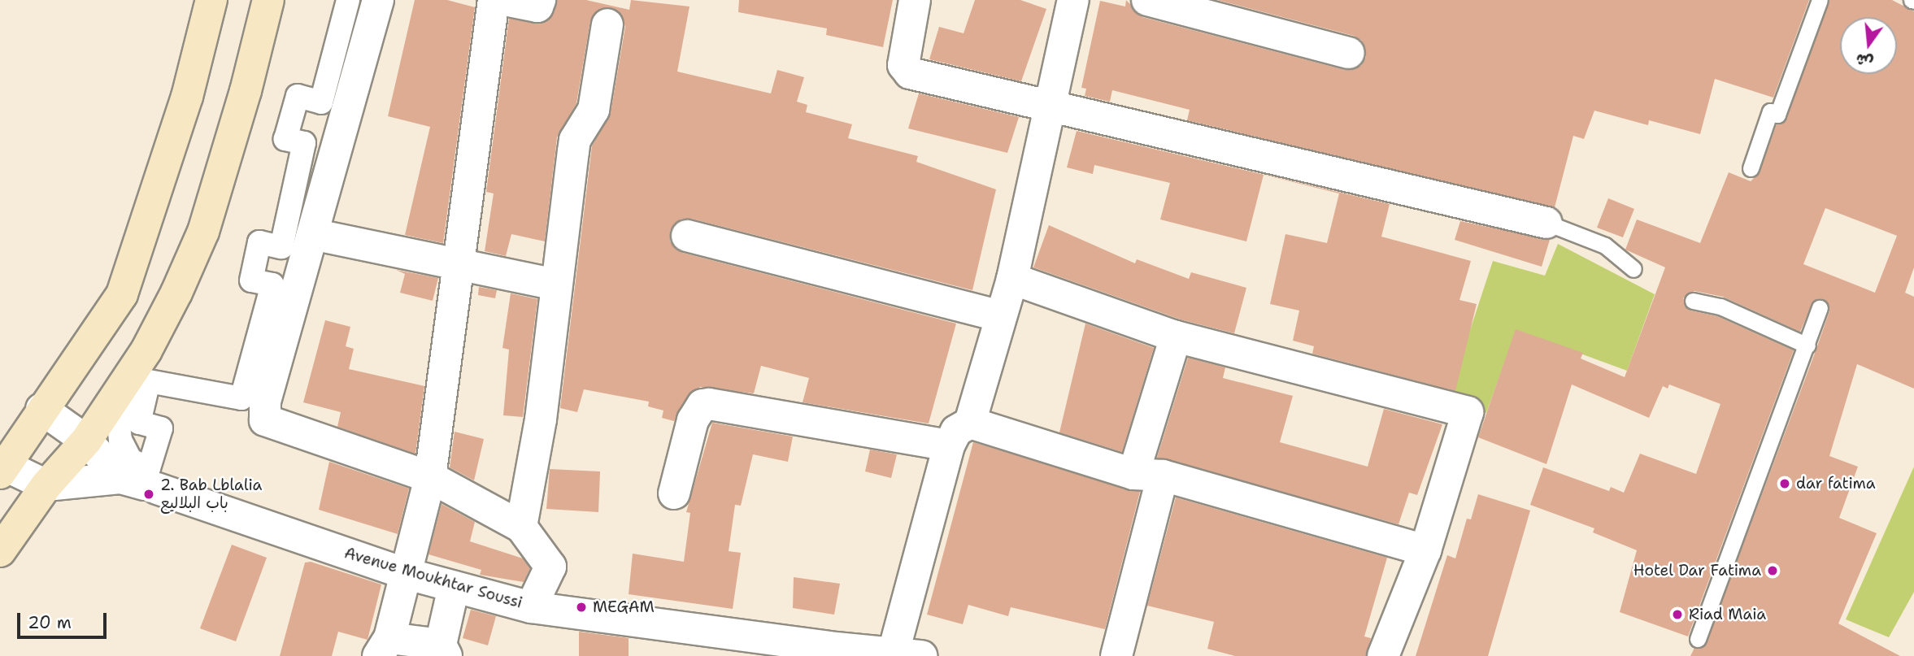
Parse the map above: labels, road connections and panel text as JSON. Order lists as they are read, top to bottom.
{
  "streets": {
    "street": ["Avenue Moukhtar Soussi"]
  },
  "places": [
    "dar fatima",
    "2. Bab Lblalia باب البلاليع",
    "Hotel Dar Fatima",
    "MEGAM",
    "Riad Maia"
  ],
  "scale_bar": "20 m",
  "north": "bottom"
}
